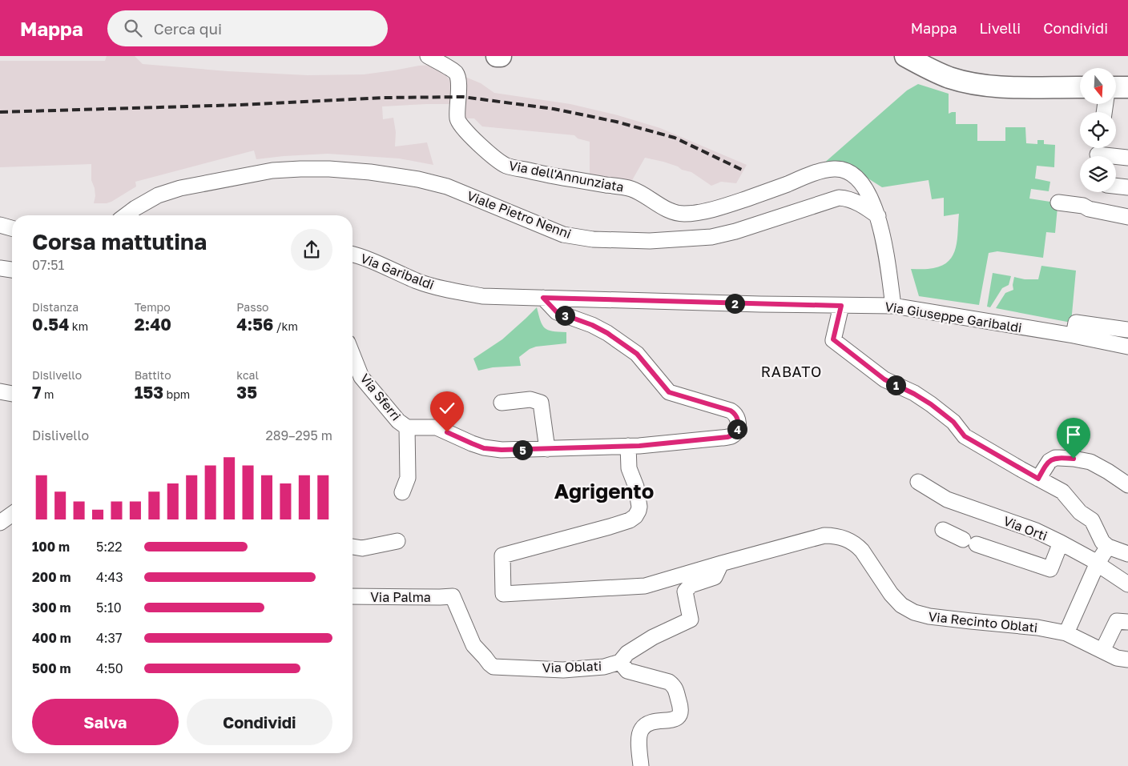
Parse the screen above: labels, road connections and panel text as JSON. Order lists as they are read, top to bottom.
{
  "streets": {
    "street": [
      "Via dell'Annunziata",
      "Viale Pietro Nenni",
      "Via Garibaldi",
      "Via Giuseppe Garibaldi",
      "Via Sferri",
      "Via Orti",
      "Via Palma",
      "Via Recinto Oblati",
      "Via Oblati"
    ]
  },
  "crossings": [
    ["Via dell'Annunziata", "Viale Pietro Nenni"],
    ["Via Garibaldi", "Via Giuseppe Garibaldi"],
    ["Via Palma", "Via Oblati"],
    ["Via Recinto Oblati", "Via Oblati"]
  ],
  "districts": ["RABATO", "Agrigento"],
  "north": "bottom",
  "page": {
    "header": "Mappa",
    "search": "Cerca qui",
    "nav": ["Mappa", "Livelli", "Condividi"],
    "heading": ["Corsa mattutina", "07:51"],
    "stats": [
      ["Distanza", "0.54 km"],
      ["Tempo", "2:40"],
      ["Passo", "4:56 /km"],
      ["Dislivello", "7 m"],
      ["Battito", "153 bpm"],
      ["kcal", "35"]
    ],
    "pins": [
      "2",
      "3",
      "1",
      "4",
      "5"
    ],
    "chart": ["Dislivello", "289–295 m"],
    "list": [
      {
        "name": "100 m",
        "note": "5:22"
      },
      {
        "name": "200 m",
        "note": "4:43"
      },
      {
        "name": "300 m",
        "note": "5:10"
      },
      {
        "name": "400 m",
        "note": "4:37"
      },
      {
        "name": "500 m",
        "note": "4:50"
      }
    ],
    "buttons": ["Salva", "Condividi"]
  }
}
